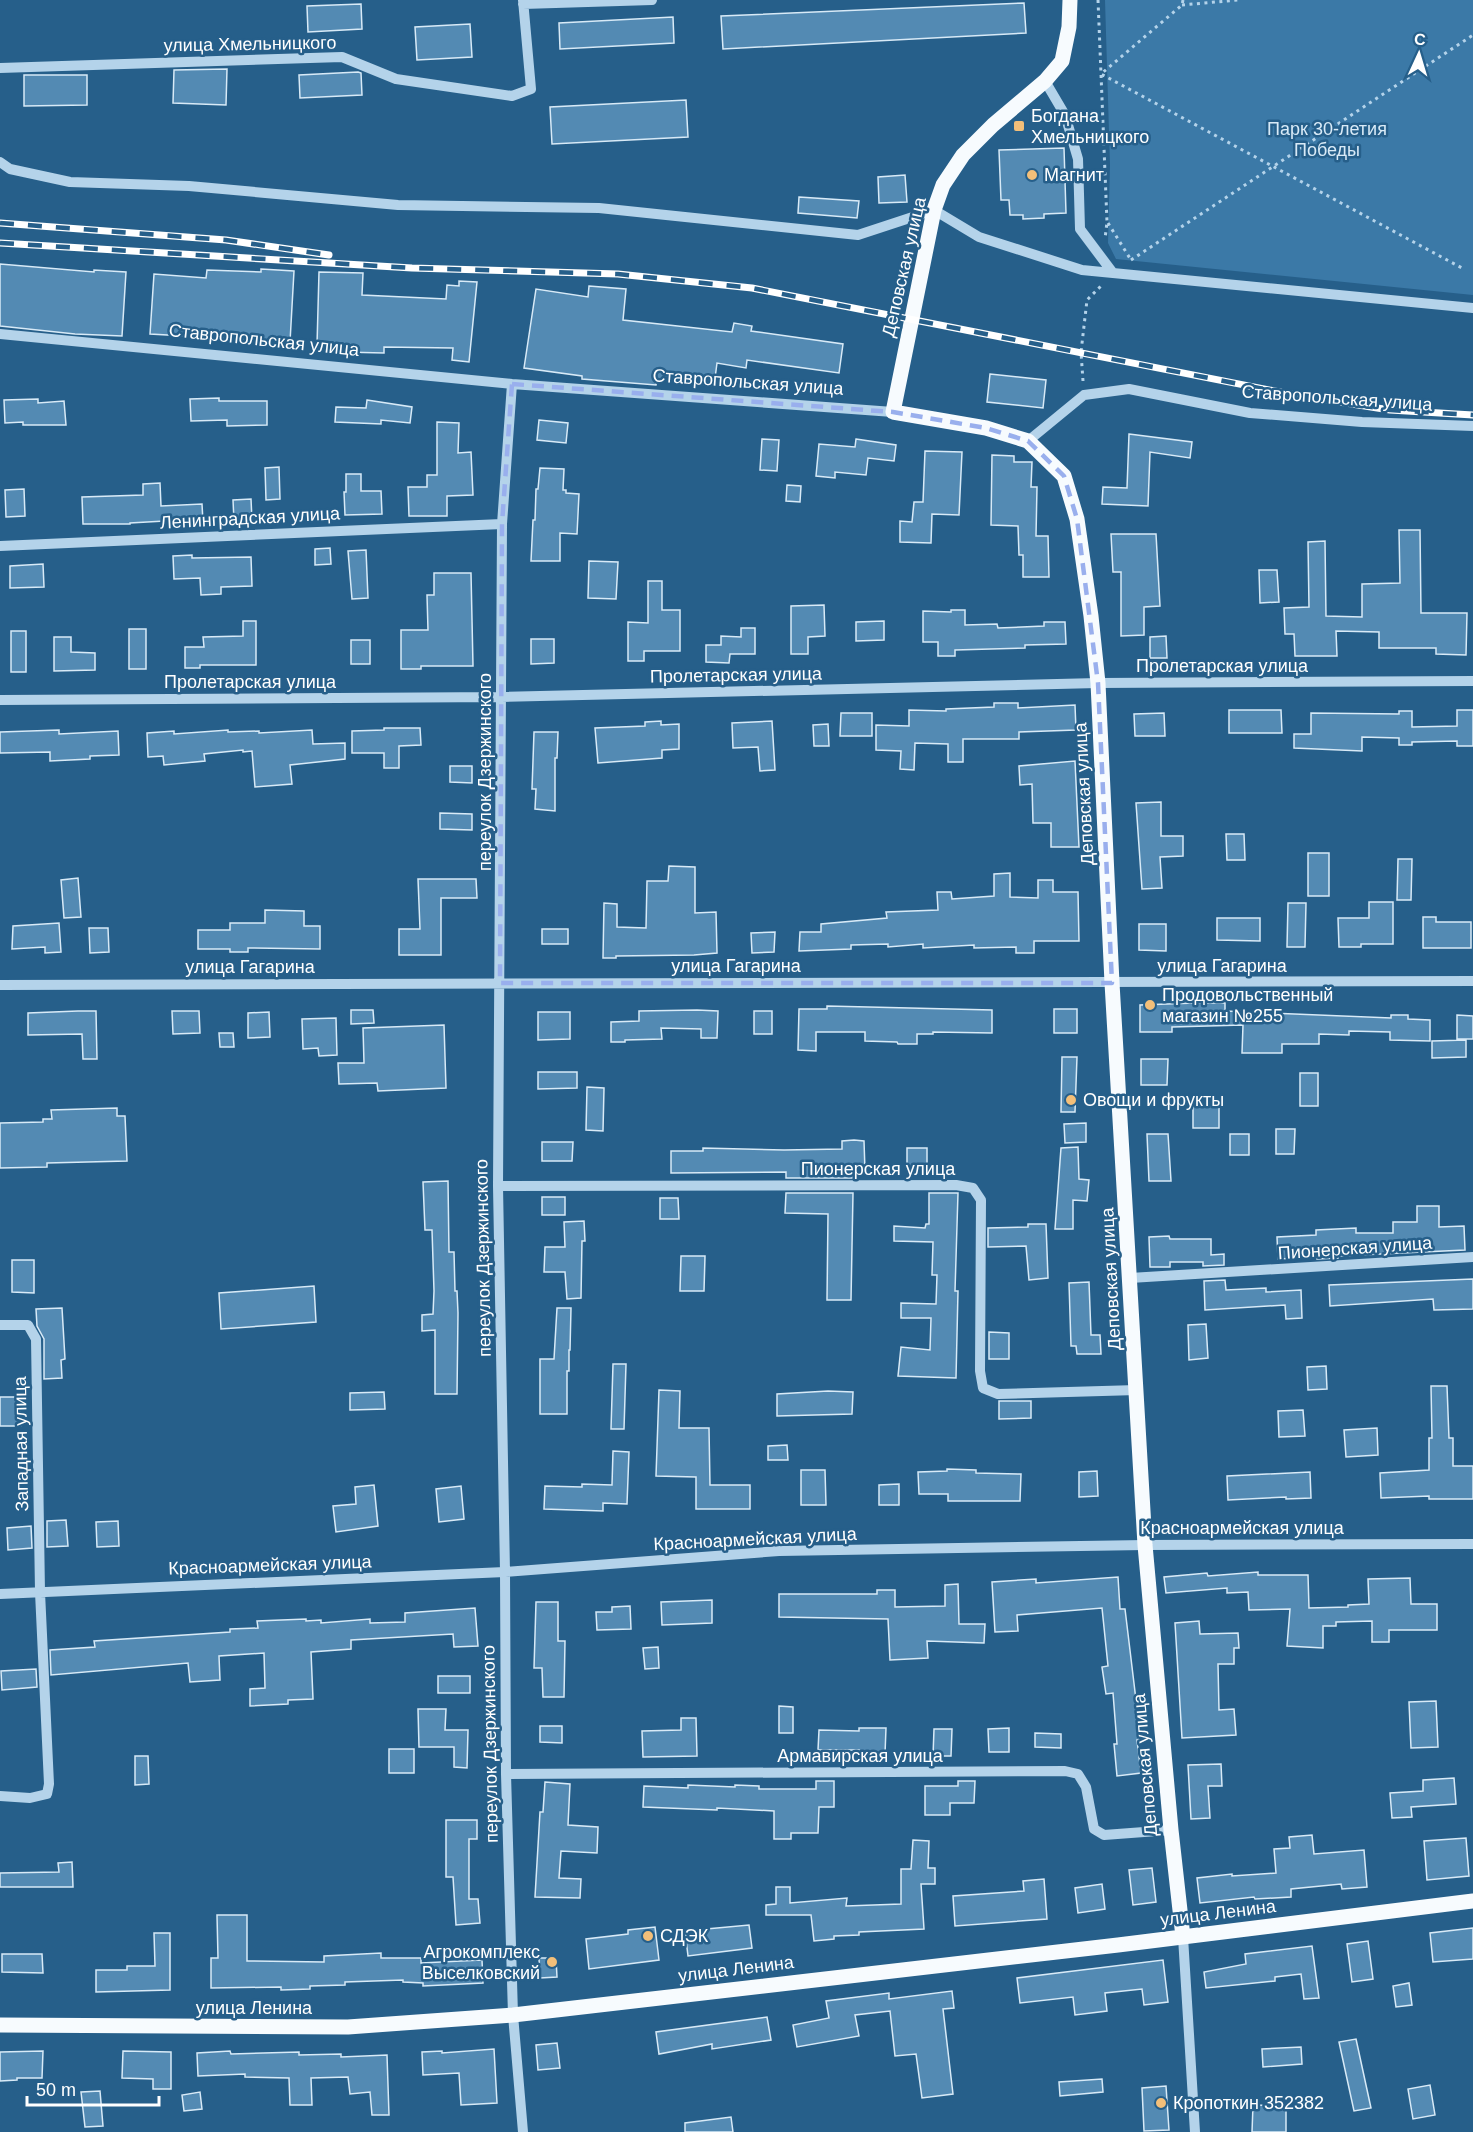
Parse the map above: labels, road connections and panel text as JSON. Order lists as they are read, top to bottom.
{
  "streets": {
    "main road": ["Деповская улица", "Ставропольская улица", "улица Ленина"],
    "street": [
      "улица Хмельницкого",
      "Ленинградская улица",
      "Пролетарская улица",
      "переулок Дзержинского",
      "улица Гагарина",
      "Пионерская улица",
      "Западная улица",
      "Красноармейская улица",
      "Армавирская улица"
    ]
  },
  "crossings": [
    ["Деповская улица", "Ставропольская улица"],
    ["Деповская улица", "Пролетарская улица"],
    ["Деповская улица", "улица Гагарина"],
    ["Деповская улица", "Пионерская улица"],
    ["Деповская улица", "Красноармейская улица"],
    ["Деповская улица", "Армавирская улица"],
    ["Деповская улица", "улица Ленина"],
    ["Ставропольская улица", "переулок Дзержинского"],
    ["Ленинградская улица", "переулок Дзержинского"],
    ["Пролетарская улица", "переулок Дзержинского"],
    ["переулок Дзержинского", "улица Гагарина"],
    ["переулок Дзержинского", "Пионерская улица"],
    ["переулок Дзержинского", "Красноармейская улица"],
    ["переулок Дзержинского", "Армавирская улица"],
    ["переулок Дзержинского", "улица Ленина"],
    ["Западная улица", "Красноармейская улица"]
  ],
  "parks": ["Парк 30-летия Победы"],
  "places": {
    "transit": ["Богдана Хмельницкого"],
    "other": [
      "Магнит",
      "Продовольственный магазин №255",
      "Овощи и фрукты",
      "СДЭК",
      "Агрокомплекс Выселковский",
      "Кропоткин 352382"
    ]
  },
  "scale_bar": "50 m",
  "north": "top"
}
